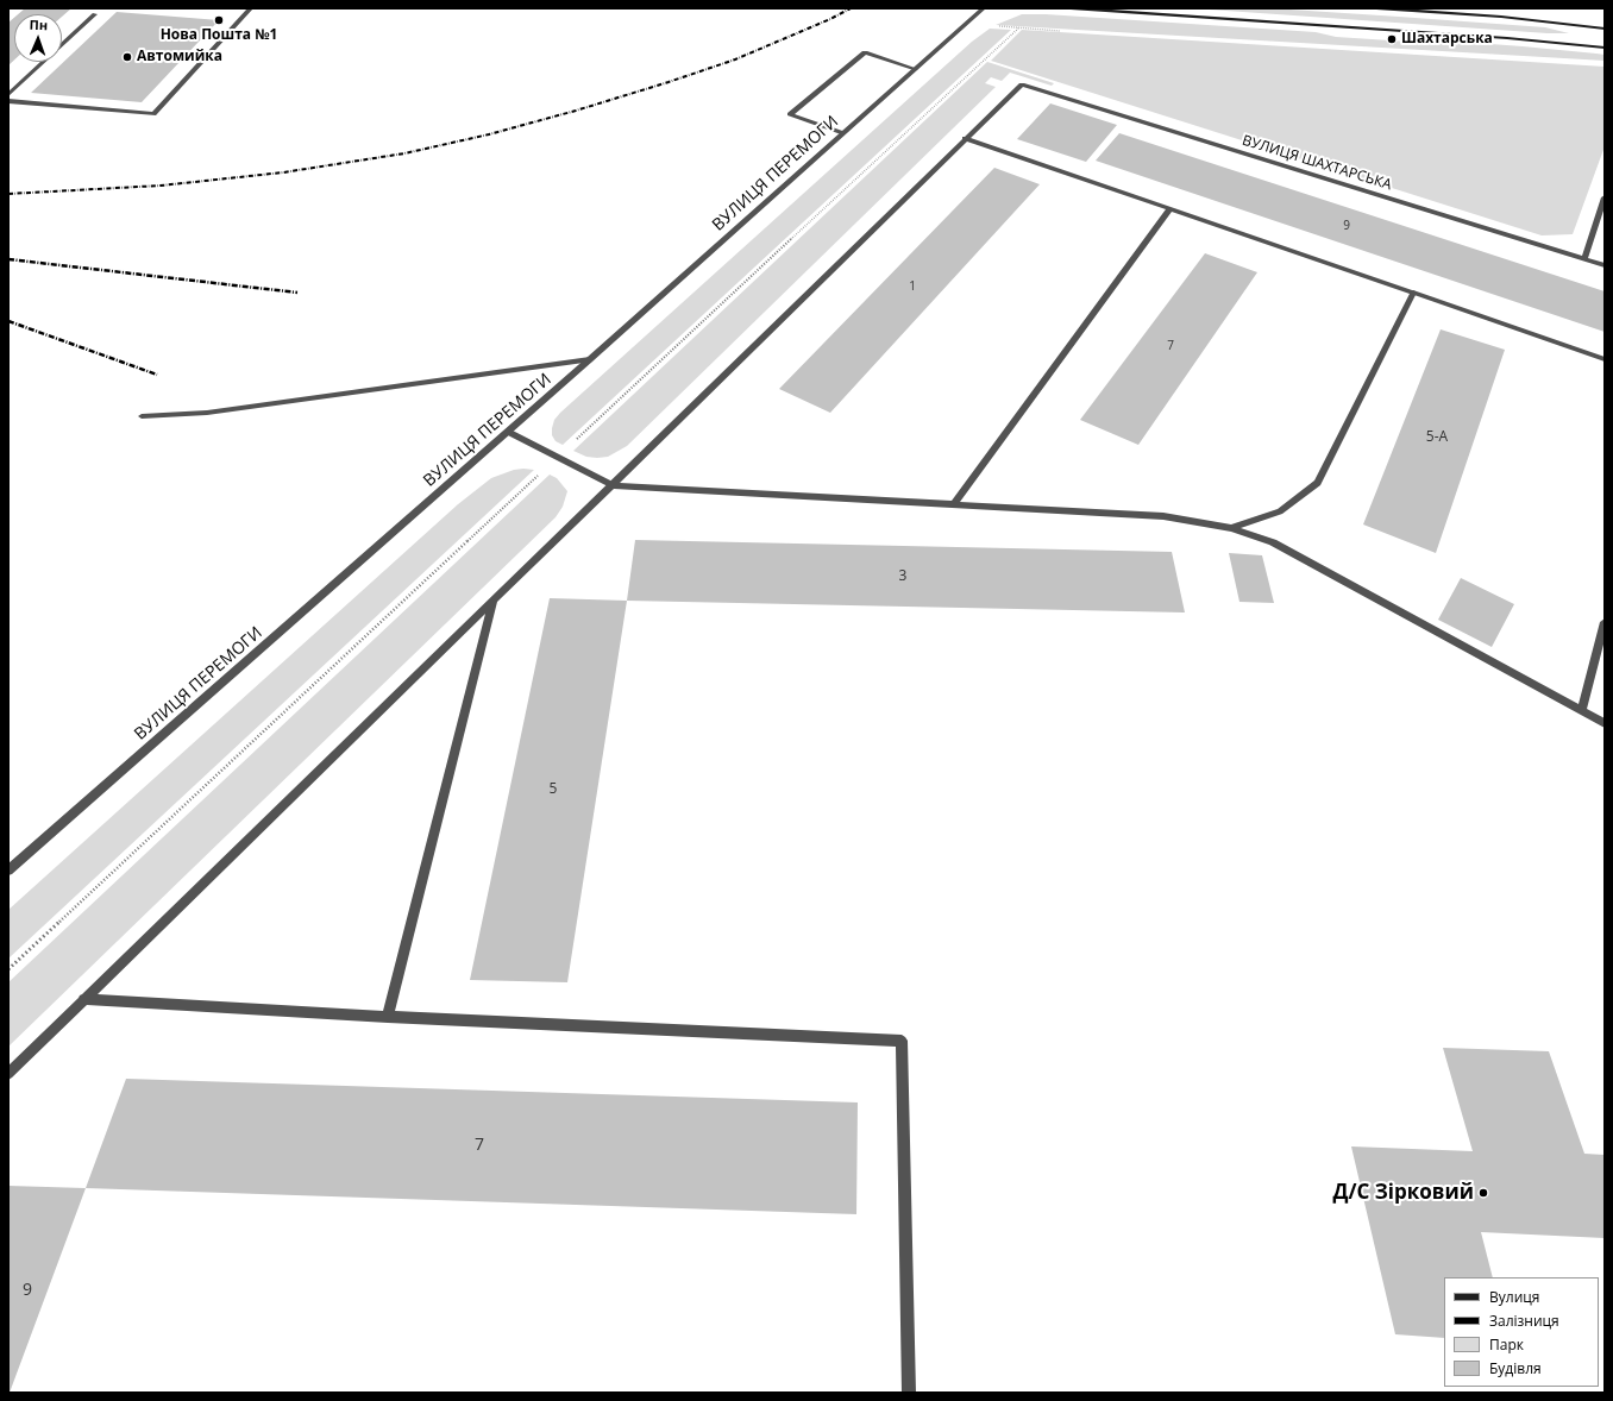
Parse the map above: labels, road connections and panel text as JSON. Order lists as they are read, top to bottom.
{
  "streets": {
    "street": ["ВУЛИЦЯ ШАХТАРСЬКА", "ВУЛИЦЯ ПЕРЕМОГИ"]
  },
  "places": [
    "Нова Пошта №1",
    "Шахтарська",
    "Автомийка",
    "Д/С Зірковий"
  ],
  "house_numbers": [
    "9",
    "1",
    "7",
    "5-А",
    "3",
    "5",
    "7",
    "9"
  ],
  "legend": [
    "Вулиця",
    "Залізниця",
    "Парк",
    "Будівля"
  ],
  "north": "top"
}
